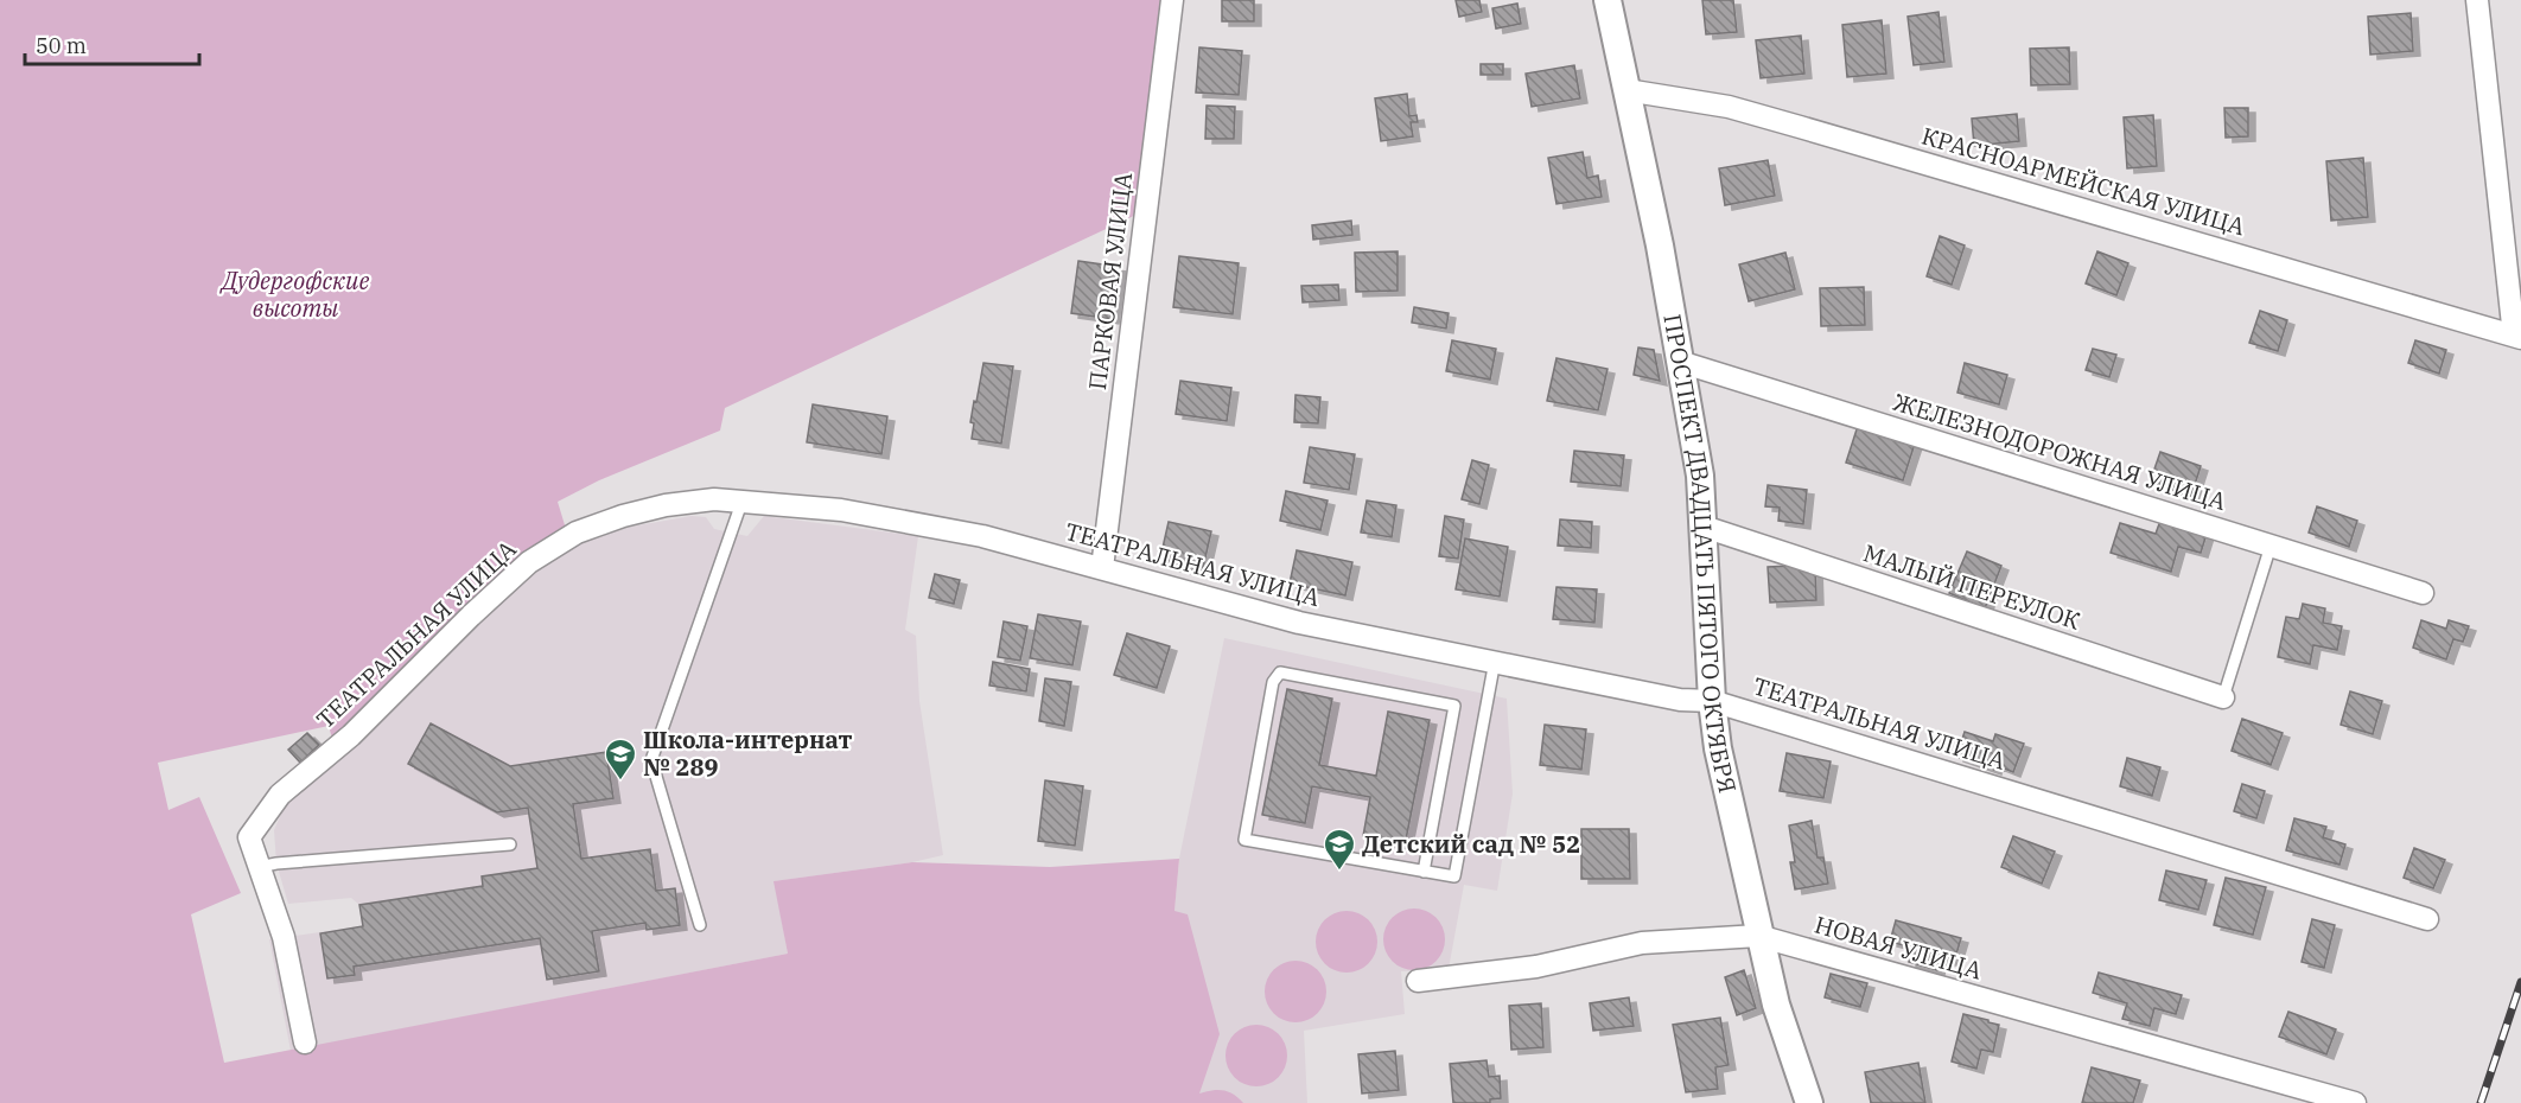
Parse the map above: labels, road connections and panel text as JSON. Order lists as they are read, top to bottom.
{
  "streets": {
    "street": [
      "КРАСНОАРМЕЙСКАЯ УЛИЦА",
      "ПАРКОВАЯ УЛИЦА",
      "ЖЕЛЕЗНОДОРОЖНАЯ УЛИЦА",
      "ПРОСПЕКТ ДВАДЦАТЬ ПЯТОГО ОКТЯБРЯ",
      "ТЕАТРАЛЬНАЯ УЛИЦА",
      "МАЛЫЙ ПЕРЕУЛОК",
      "НОВАЯ УЛИЦА"
    ]
  },
  "crossings": [
    ["КРАСНОАРМЕЙСКАЯ УЛИЦА", "ПРОСПЕКТ ДВАДЦАТЬ ПЯТОГО ОКТЯБРЯ"],
    ["ПАРКОВАЯ УЛИЦА", "ТЕАТРАЛЬНАЯ УЛИЦА"],
    ["ЖЕЛЕЗНОДОРОЖНАЯ УЛИЦА", "ПРОСПЕКТ ДВАДЦАТЬ ПЯТОГО ОКТЯБРЯ"],
    ["ПРОСПЕКТ ДВАДЦАТЬ ПЯТОГО ОКТЯБРЯ", "ТЕАТРАЛЬНАЯ УЛИЦА"],
    ["ПРОСПЕКТ ДВАДЦАТЬ ПЯТОГО ОКТЯБРЯ", "МАЛЫЙ ПЕРЕУЛОК"],
    ["ПРОСПЕКТ ДВАДЦАТЬ ПЯТОГО ОКТЯБРЯ", "НОВАЯ УЛИЦА"]
  ],
  "parks": ["Дудергофские высоты"],
  "places": {
    "school or university": ["Школа-интернат № 289", "Детский сад № 52"]
  },
  "scale_bar": "50 m"
}
